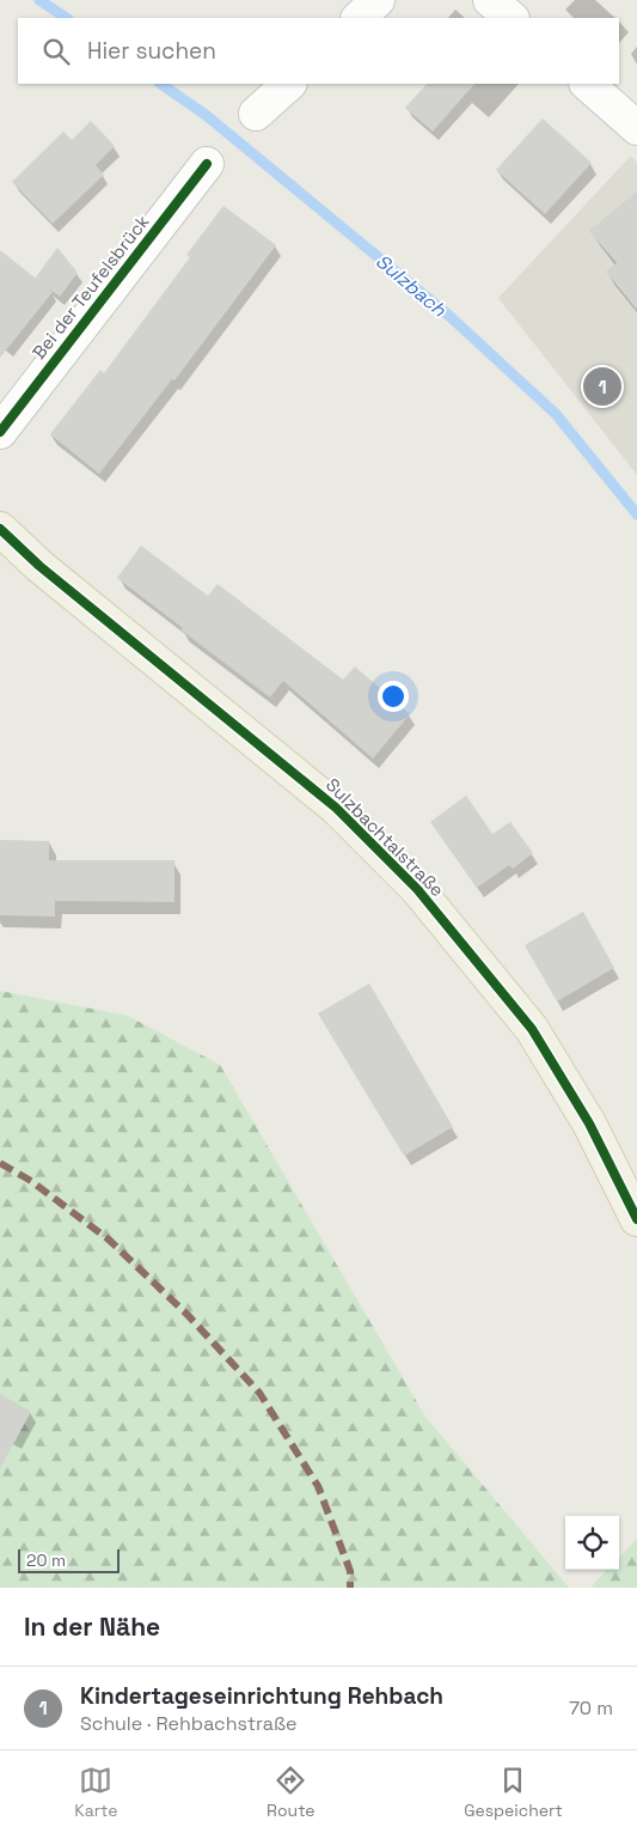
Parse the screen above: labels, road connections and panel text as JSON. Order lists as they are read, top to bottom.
{
  "streets": {
    "main road": ["Sulzbachtalstraße"],
    "street": ["Bei der Teufelsbrück"]
  },
  "water": ["Sulzbach"],
  "scale_bar": "20 m",
  "page": {
    "search": "Hier suchen",
    "pins": "1",
    "scale": "20 m",
    "heading": "In der Nähe",
    "list": [
      {
        "mark": "1",
        "name": "Kindertageseinrichtung Rehbach",
        "note": "Schule · Rehbachstraße",
        "value": "70 m"
      }
    ],
    "nav": ["Karte", "Route", "Gespeichert"]
  }
}
